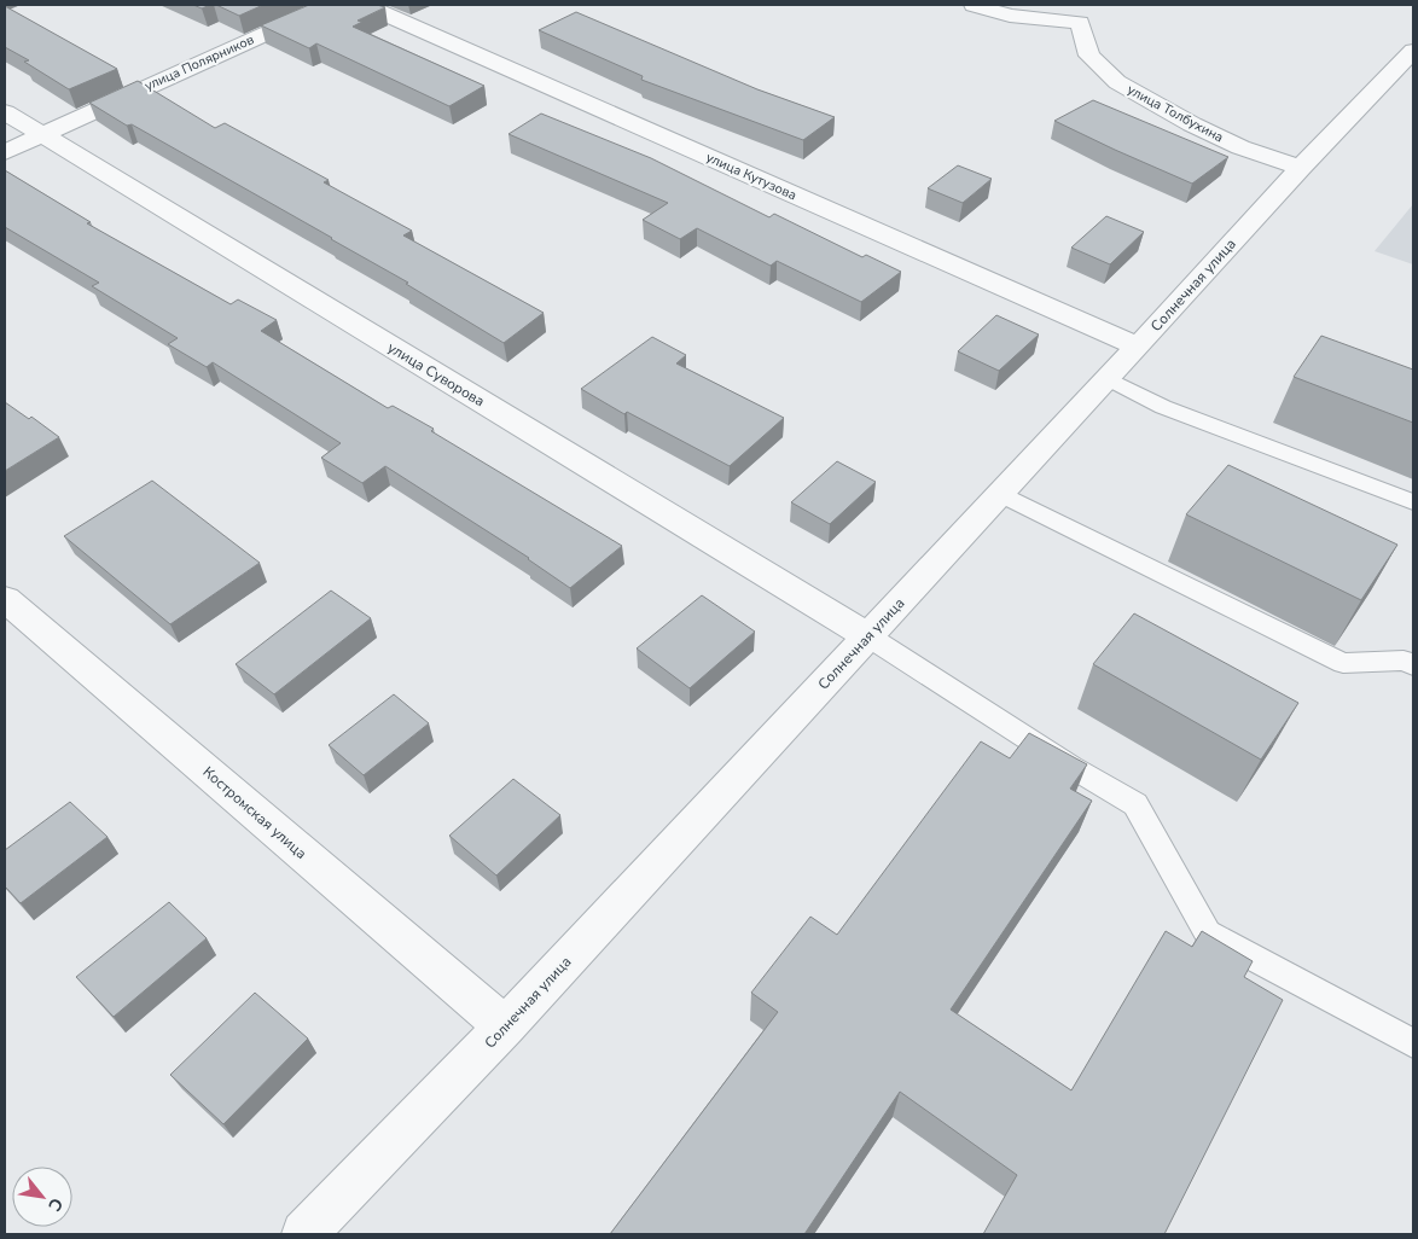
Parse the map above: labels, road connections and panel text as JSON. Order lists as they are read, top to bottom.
{
  "streets": {
    "street": [
      "улица Полярников",
      "улица Толбухина",
      "улица Кутузова",
      "Солнечная улица",
      "улица Суворова",
      "Костромская улица"
    ]
  },
  "crossings": [
    ["улица Полярников", "улица Суворова"],
    ["улица Толбухина", "Солнечная улица"],
    ["улица Кутузова", "Солнечная улица"],
    ["Солнечная улица", "улица Суворова"],
    ["Солнечная улица", "Костромская улица"]
  ],
  "north": "bottom right"
}
